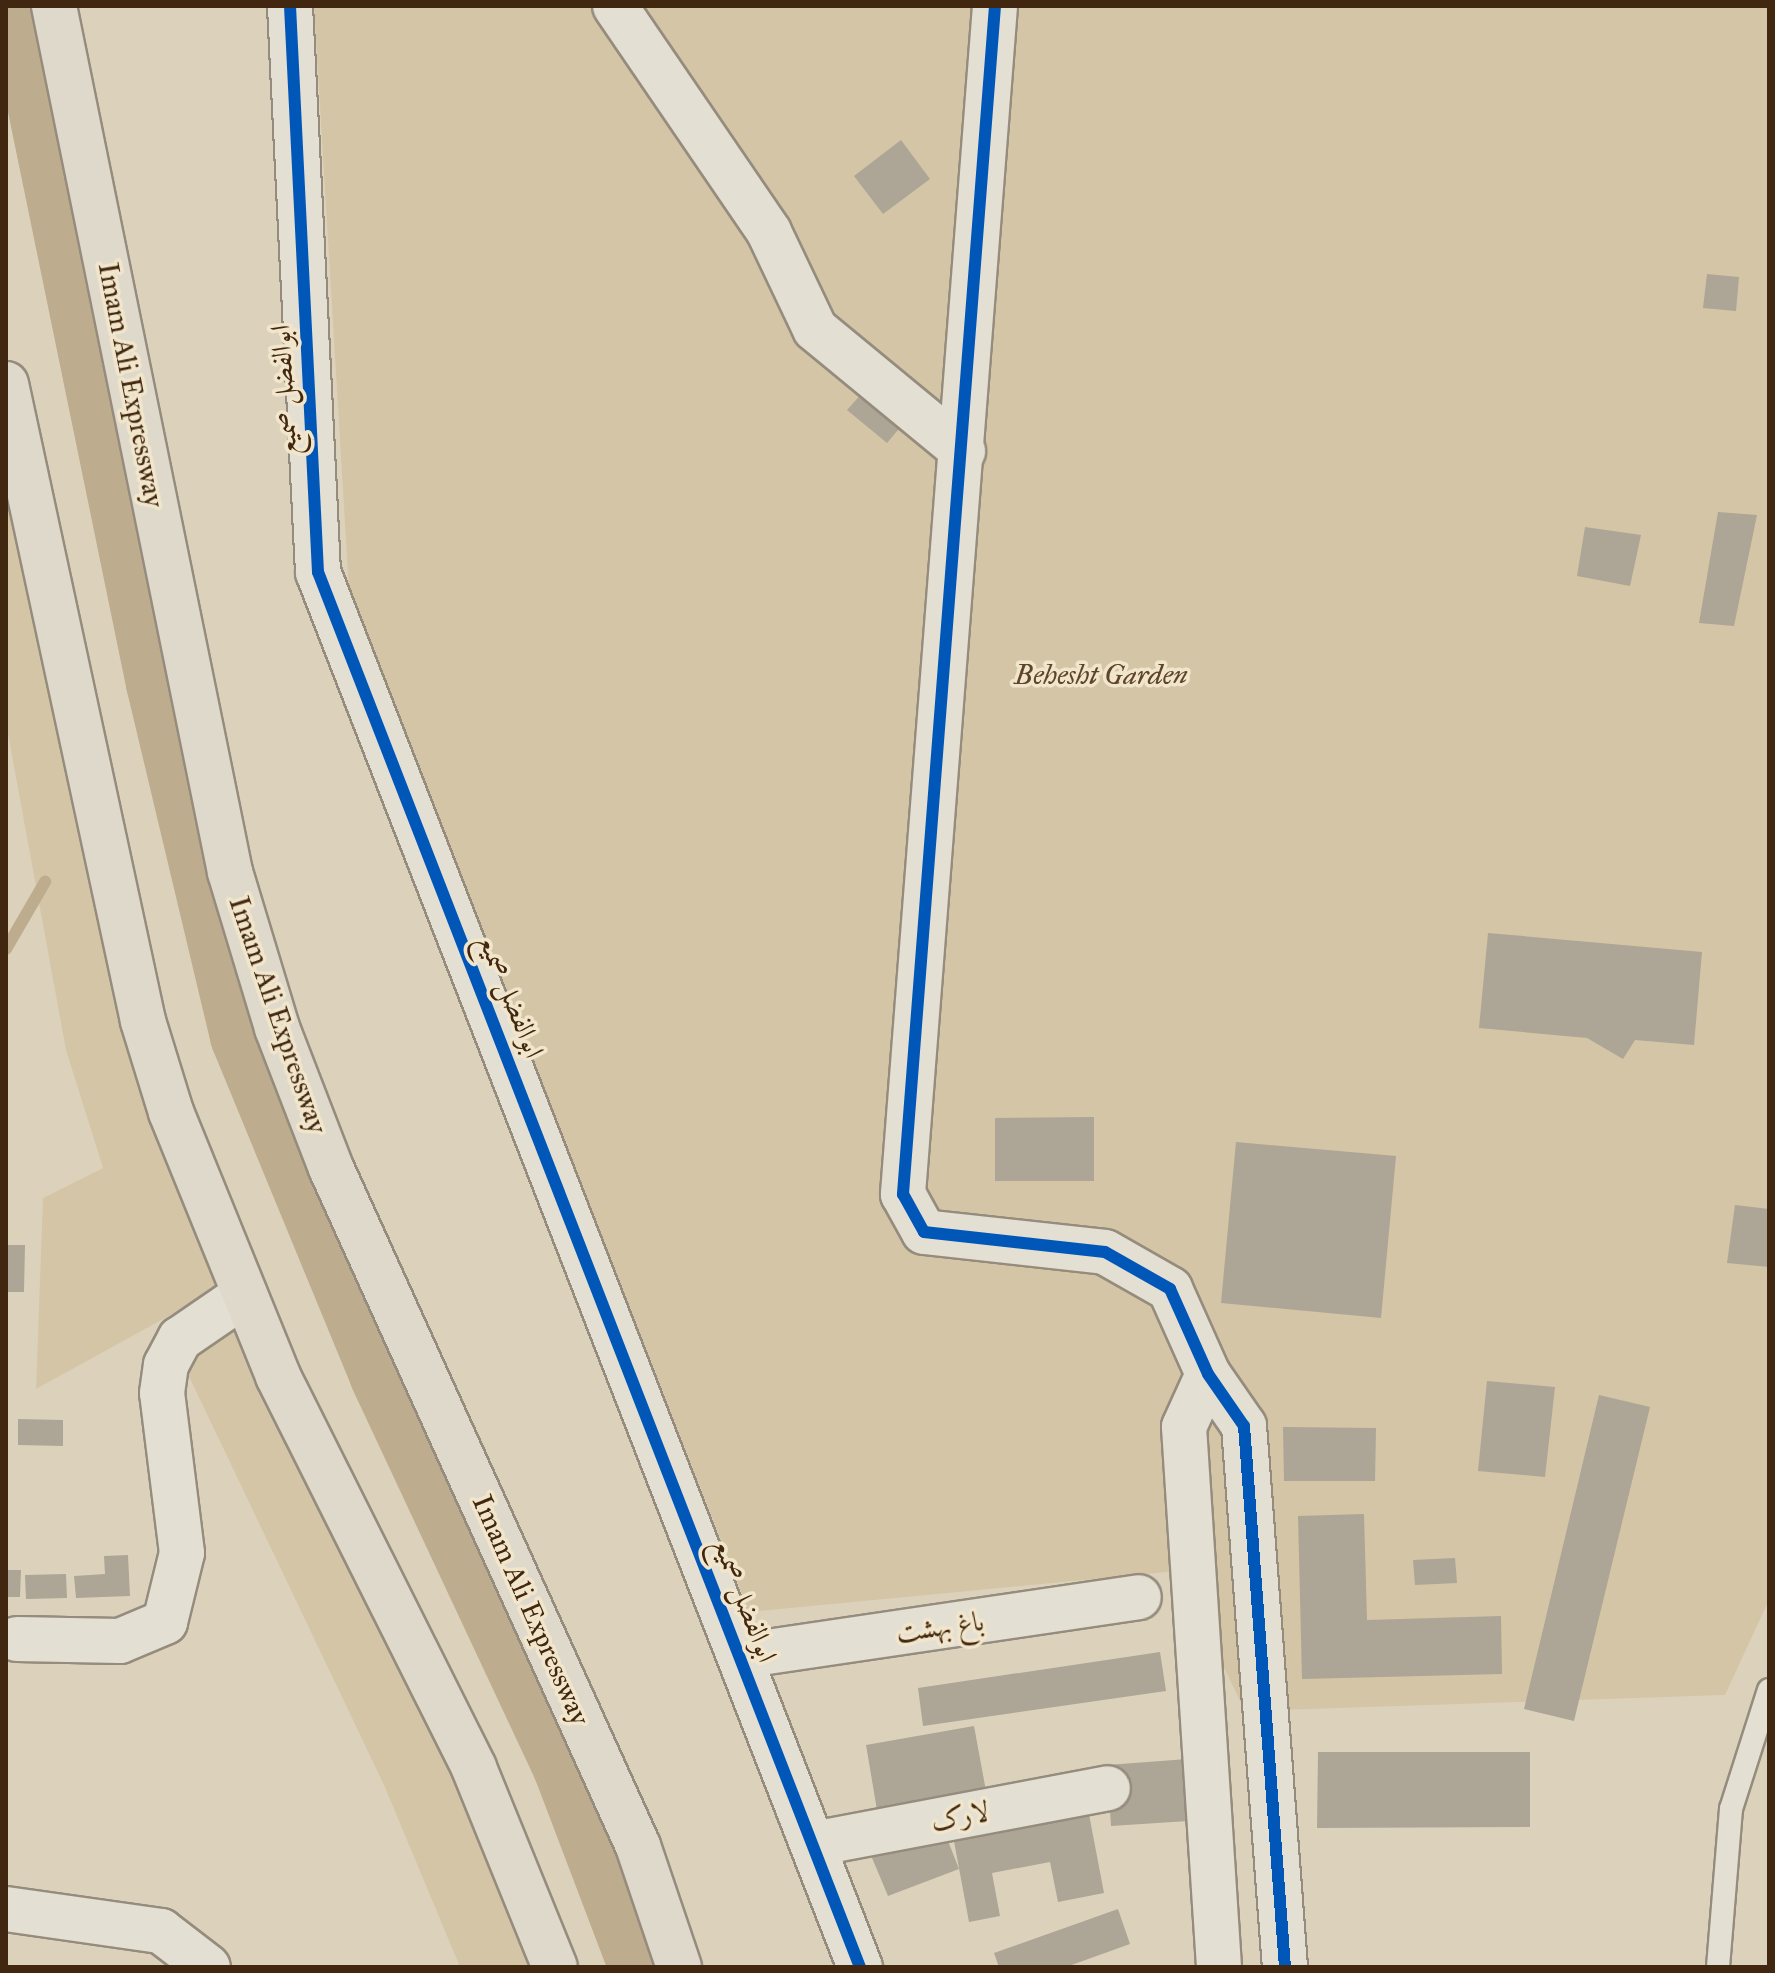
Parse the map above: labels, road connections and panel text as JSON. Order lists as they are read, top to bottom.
{
  "streets": {
    "highway": ["Imam Ali Expressway"],
    "street": ["ابوالفضل صمیع", "باغ بهشت", "لارک"]
  },
  "crossings": [
    ["ابوالفضل صمیع", "باغ بهشت"],
    ["ابوالفضل صمیع", "لارک"]
  ],
  "parks": ["Behesht Garden"]
}
